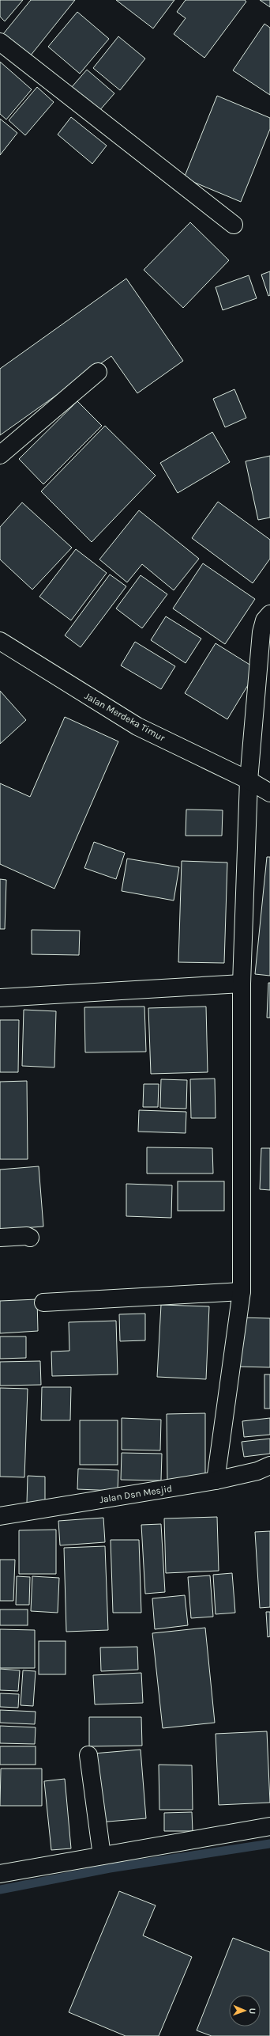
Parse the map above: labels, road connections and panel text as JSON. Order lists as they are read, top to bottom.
{
  "streets": {
    "street": ["Jalan Merdeka Timur", "Jalan Dsn Mesjid"]
  },
  "north": "right"
}
